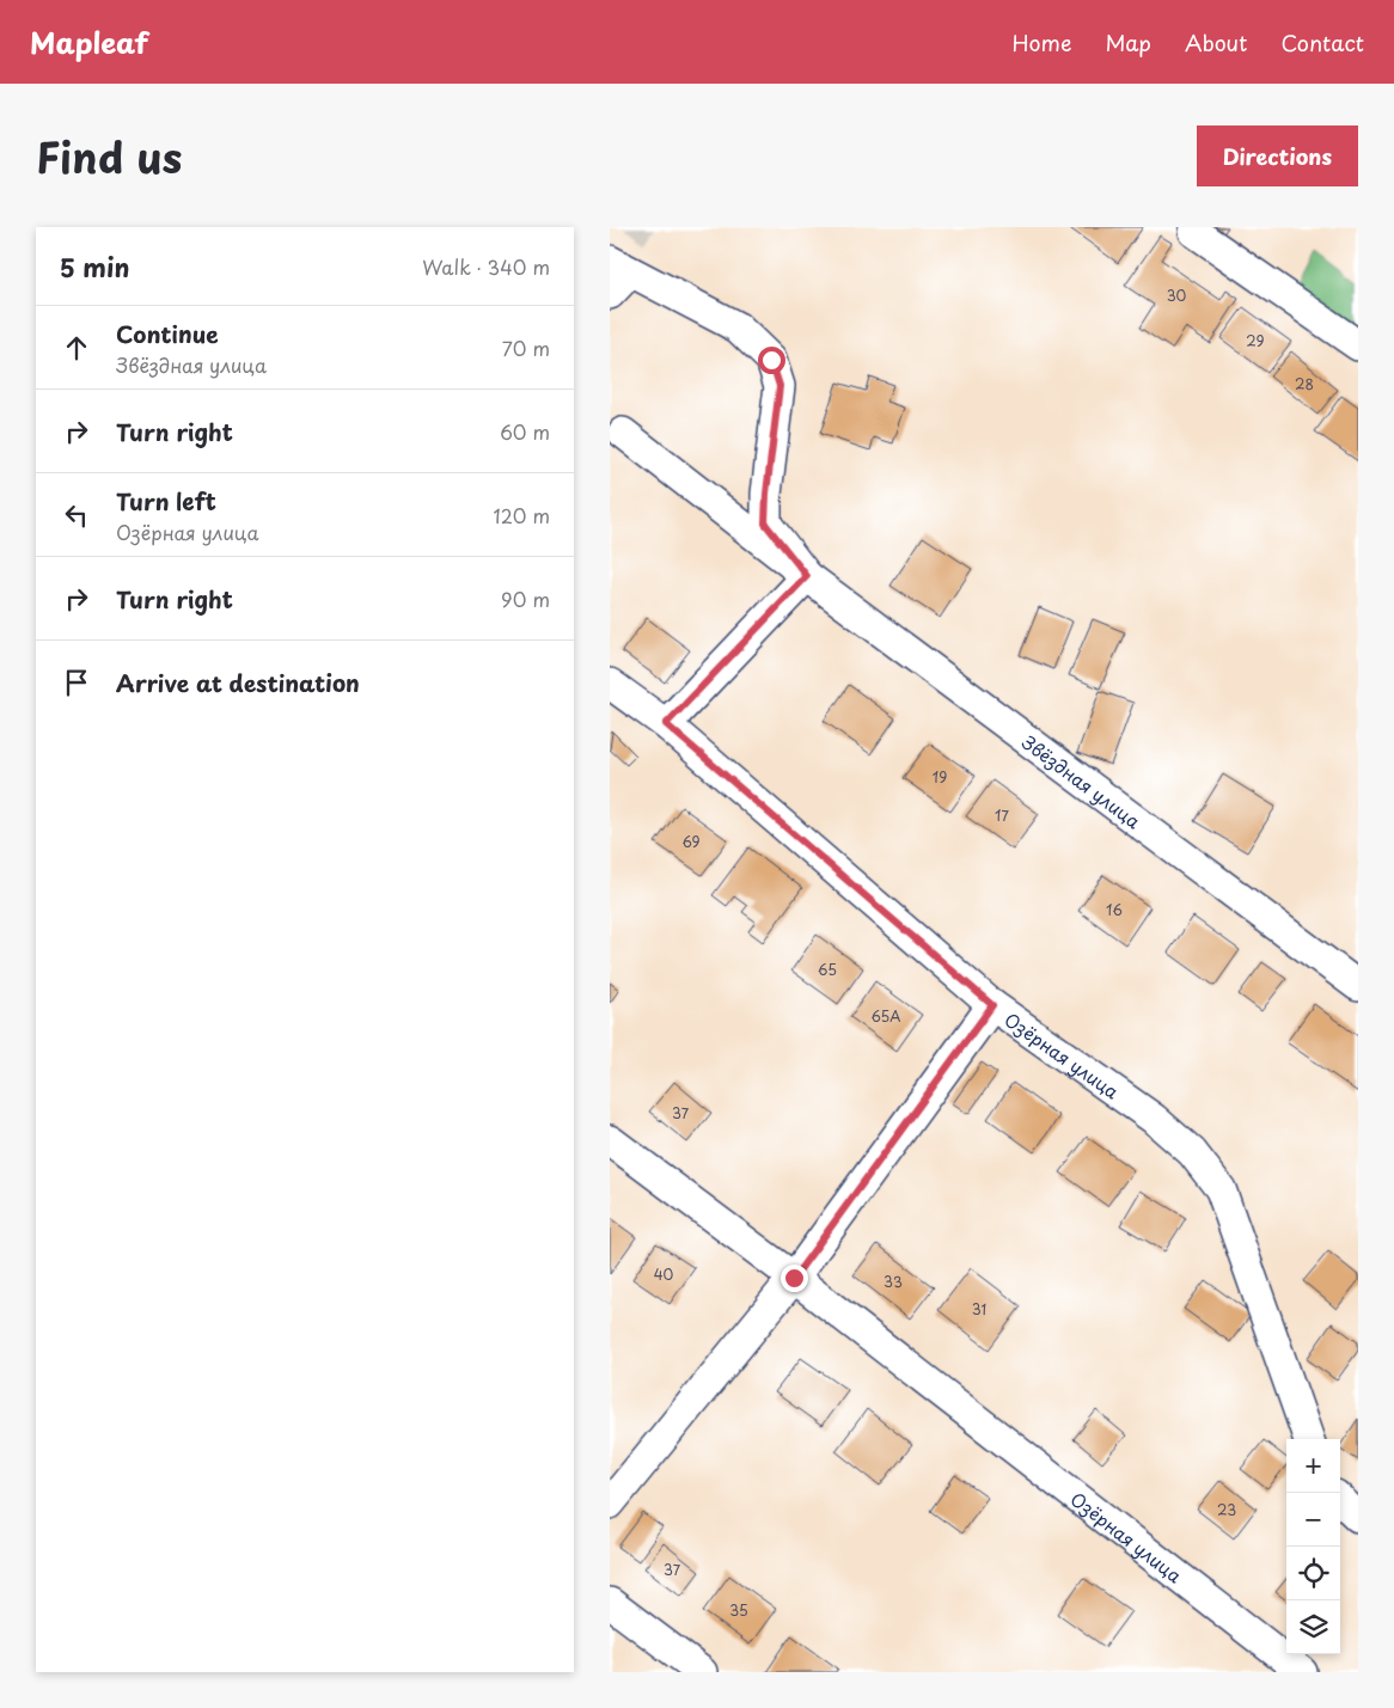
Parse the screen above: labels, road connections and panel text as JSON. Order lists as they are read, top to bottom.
{
  "streets": {
    "street": ["Звёздная улица", "Озёрная улица"]
  },
  "house_numbers": [
    "30",
    "29",
    "28",
    "19",
    "17",
    "69",
    "16",
    "65",
    "65А",
    "37",
    "40",
    "33",
    "31",
    "23",
    "37",
    "35"
  ],
  "page": {
    "header": "Mapleaf",
    "nav": [
      "Home",
      "Map",
      "About",
      "Contact"
    ],
    "title": "Find us",
    "buttons": "Directions",
    "heading": ["5 min", "Walk · 340 m"],
    "list": [
      ["Continue", "Звёздная улица", "70 m"],
      ["Turn right", "60 m"],
      ["Turn left", "Озёрная улица", "120 m"],
      ["Turn right", "90 m"],
      "Arrive at destination"
    ],
    "map_buttons": ["+", "−"]
  }
}
